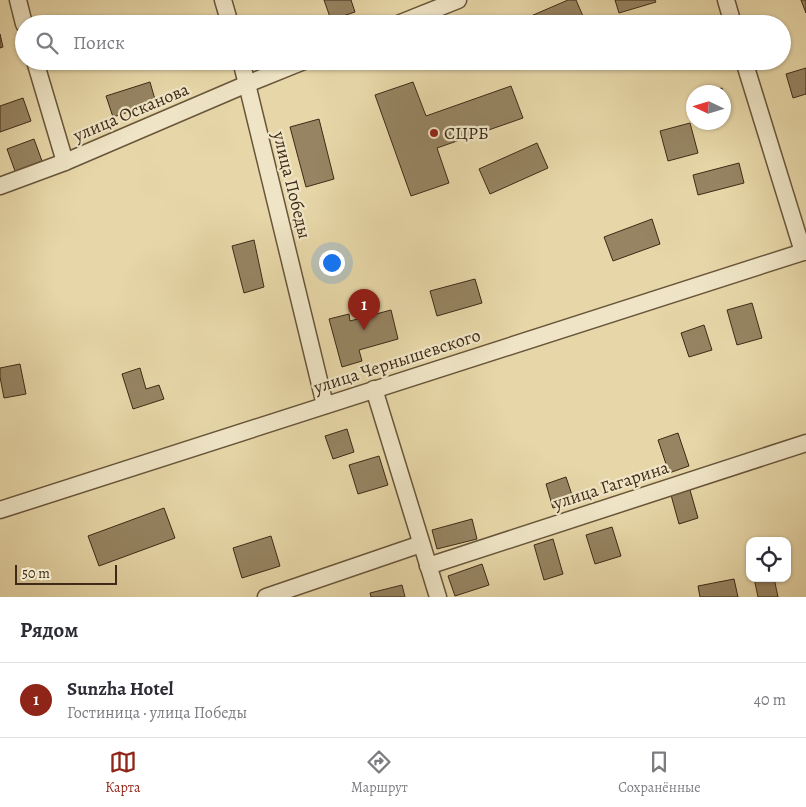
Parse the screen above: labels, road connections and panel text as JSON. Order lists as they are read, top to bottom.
{
  "streets": {
    "street": [
      "улица Осканова",
      "улица Победы",
      "улица Чернышевского",
      "улица Гагарина"
    ]
  },
  "crossings": [
    ["улица Осканова", "улица Победы"],
    ["улица Победы", "улица Чернышевского"]
  ],
  "places": ["СЦРБ"],
  "scale_bar": "50 m",
  "north": "left",
  "page": {
    "search": "Поиск",
    "pins": "1",
    "scale": "50 m",
    "heading": "Рядом",
    "list": [
      {
        "mark": "1",
        "name": "Sunzha Hotel",
        "note": "Гостиница · улица Победы",
        "value": "40 m"
      }
    ],
    "nav": ["Карта", "Маршрут", "Сохранённые"]
  }
}
